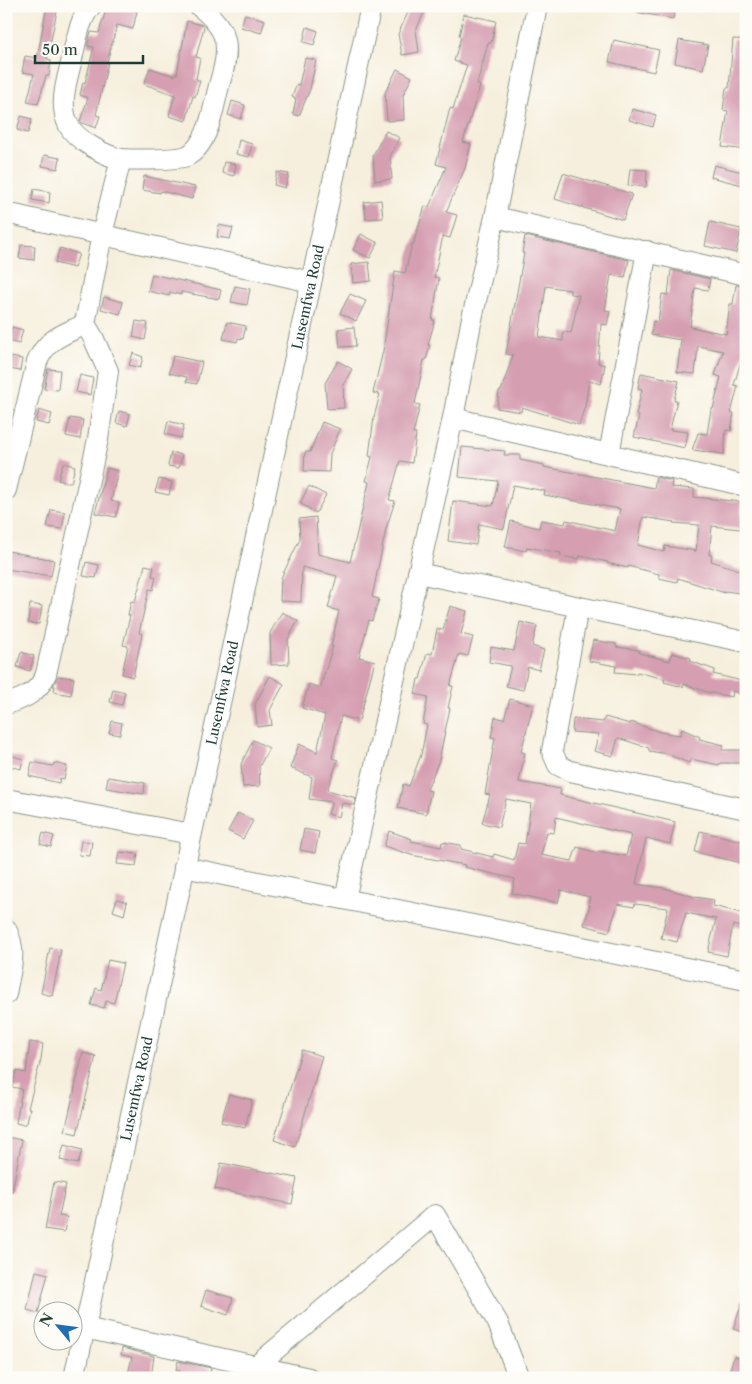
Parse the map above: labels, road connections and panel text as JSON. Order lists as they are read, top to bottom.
{
  "streets": {
    "street": ["Lusemfwa Road"]
  },
  "scale_bar": "50 m",
  "north": "top left"
}
